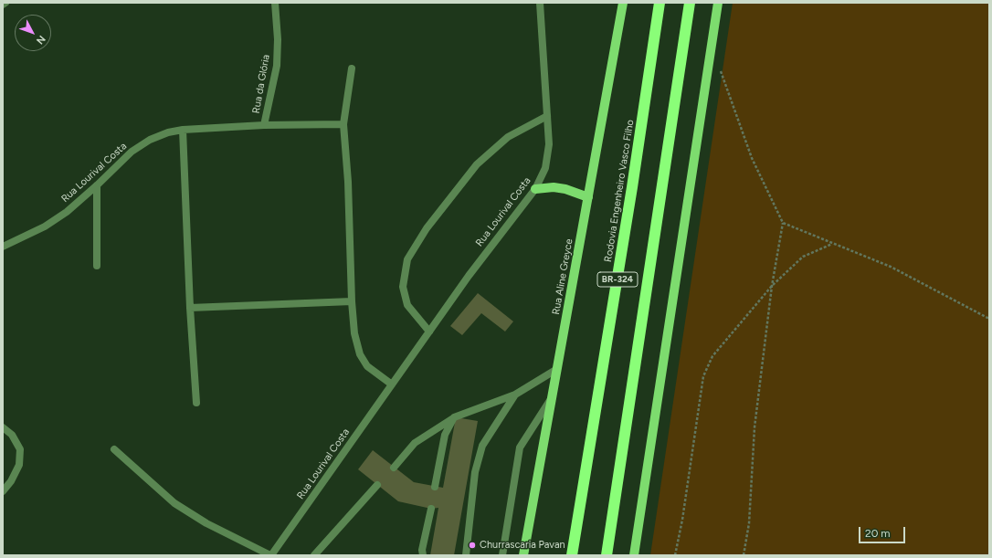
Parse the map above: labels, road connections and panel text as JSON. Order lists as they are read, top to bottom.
{
  "streets": {
    "highway": ["Rodovia Engenheiro Vasco Filho", "BR-324"],
    "main road": ["Rua Aline Greyce"],
    "street": ["Rua da Glória", "Rua Lourival Costa"]
  },
  "crossings": [
    ["Rua da Glória", "Rua Lourival Costa"]
  ],
  "places": ["Churrascaria Pavan"],
  "scale_bar": "20 m",
  "north": "bottom right"
}
